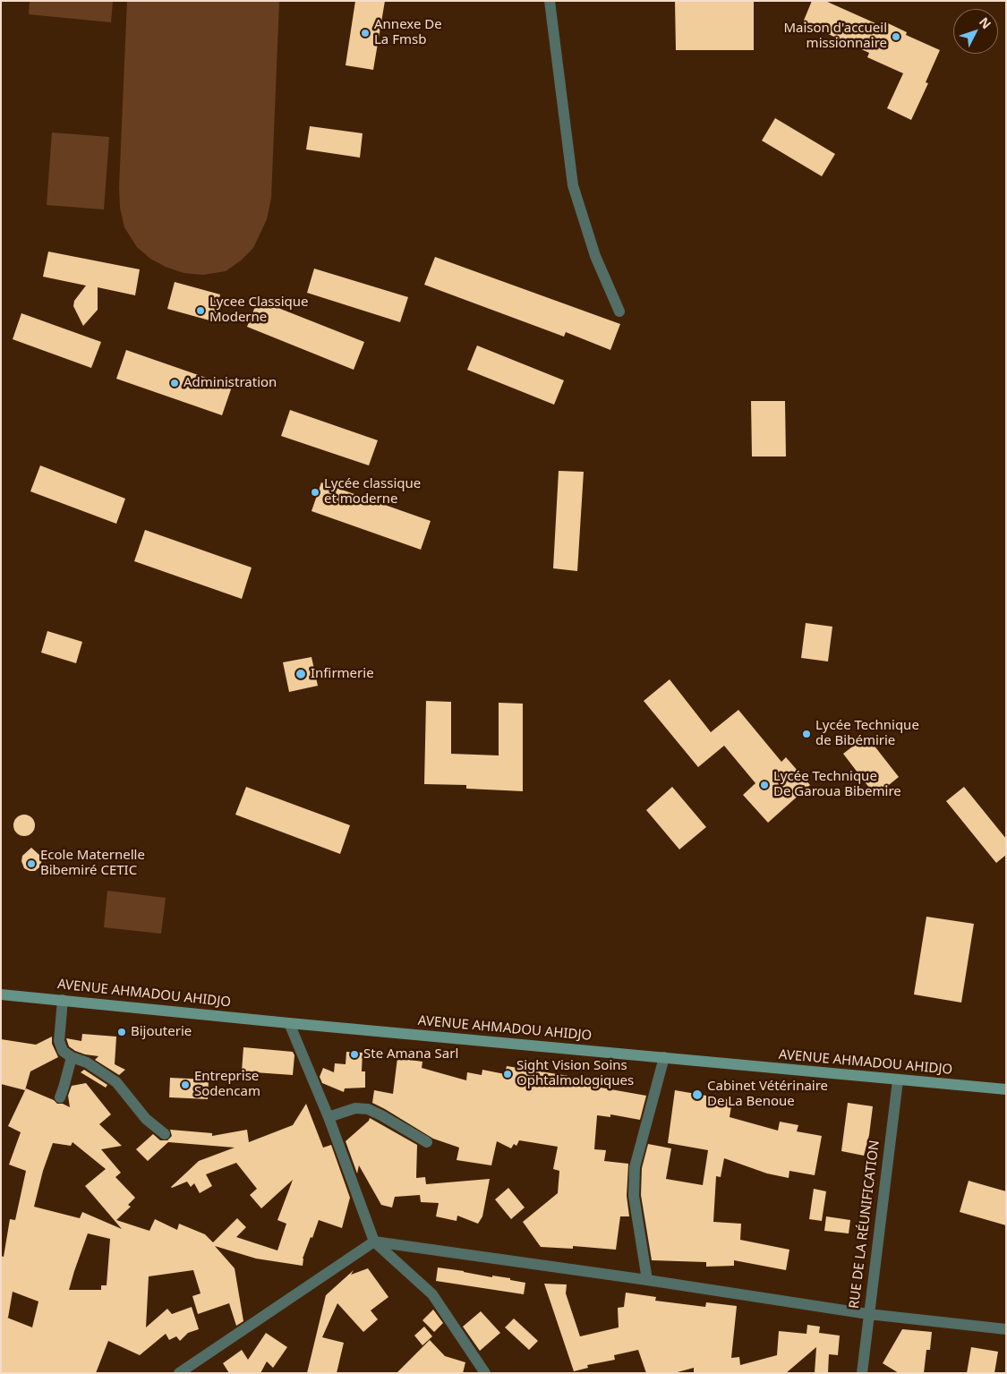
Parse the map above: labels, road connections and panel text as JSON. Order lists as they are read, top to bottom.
{
  "streets": {
    "main road": ["AVENUE AHMADOU AHIDJO"],
    "street": ["RUE DE LA RÉUNIFICATION"]
  },
  "crossings": [
    ["AVENUE AHMADOU AHIDJO", "RUE DE LA RÉUNIFICATION"]
  ],
  "places": [
    "Annexe De La Fmsb",
    "Maison d'accueil missionnaire",
    "Lycee Classique Moderne",
    "Administration",
    "Lycée classique et moderne",
    "Infirmerie",
    "Lycée Technique de Bibémirie",
    "Lycée Technique De Garoua Bibemire",
    "Ecole Maternelle Bibemiré CETIC",
    "Bijouterie",
    "Ste Amana Sarl",
    "Sight Vision Soins Ophtalmologiques",
    "Entreprise Sodencam",
    "Cabinet Vétérinaire De La Benoue"
  ],
  "north": "top right"
}
